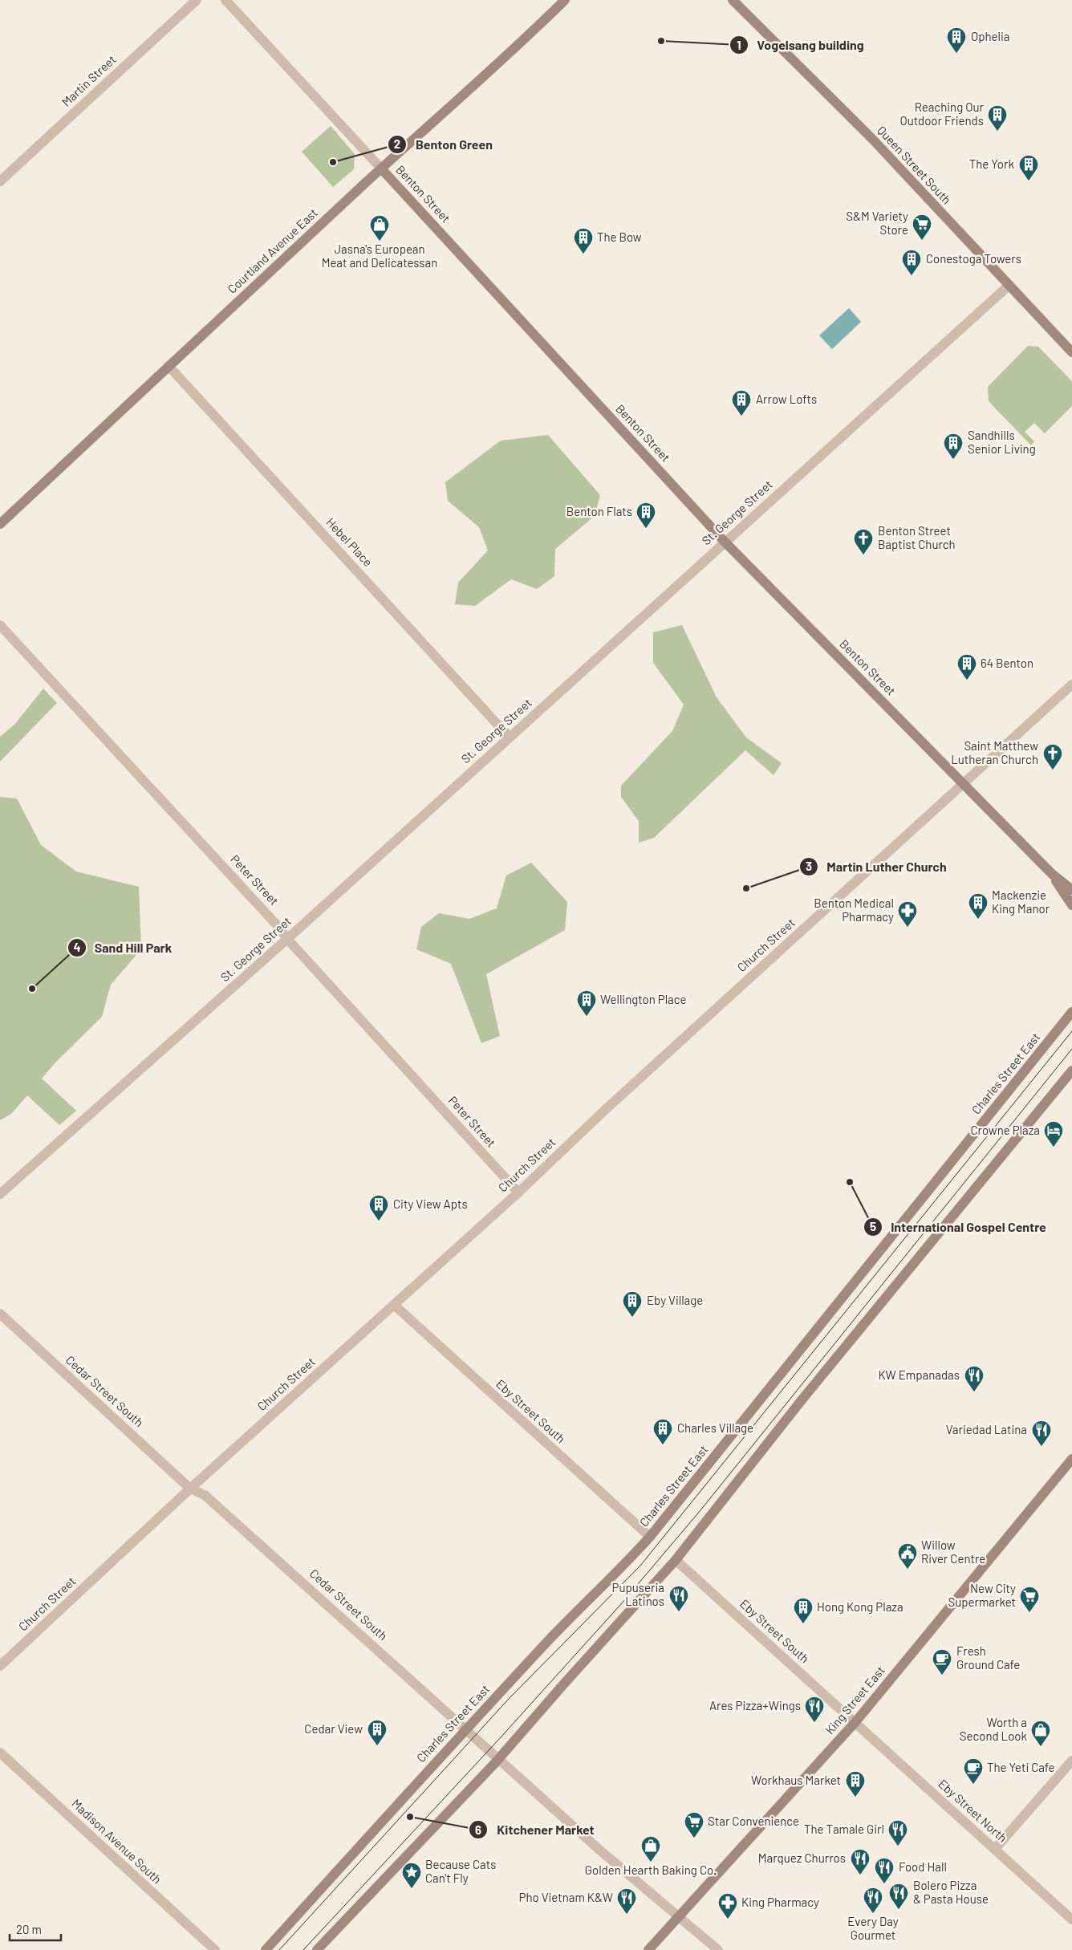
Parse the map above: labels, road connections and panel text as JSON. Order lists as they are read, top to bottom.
{
  "streets": {
    "main road": [
      "Queen Street South",
      "Benton Street",
      "Courtland Avenue East",
      "Charles Street East",
      "King Street East"
    ],
    "street": [
      "Martin Street",
      "St. George Street",
      "Hebel Place",
      "Peter Street",
      "Church Street",
      "Cedar Street South",
      "Eby Street South",
      "Eby Street North",
      "Madison Avenue South"
    ]
  },
  "crossings": [
    ["Queen Street South", "St. George Street"],
    ["Benton Street", "Courtland Avenue East"],
    ["Benton Street", "St. George Street"],
    ["Benton Street", "Church Street"],
    ["Courtland Avenue East", "Hebel Place"],
    ["St. George Street", "Hebel Place"],
    ["St. George Street", "Peter Street"],
    ["Peter Street", "Church Street"],
    ["Church Street", "Cedar Street South"],
    ["Church Street", "Eby Street South"],
    ["Charles Street East", "Cedar Street South"],
    ["Charles Street East", "Eby Street South"],
    ["Cedar Street South", "King Street East"],
    ["Eby Street South", "King Street East"],
    ["Eby Street South", "Eby Street North"],
    ["King Street East", "Eby Street North"]
  ],
  "places": {
    "other": [
      "Vogelsang building",
      "Benton Green",
      "Martin Luther Church",
      "Sand Hill Park",
      "International Gospel Centre",
      "Kitchener Market"
    ],
    "building": [
      "Ophelia",
      "Reaching Our Outdoor Friends",
      "The York",
      "The Bow",
      "Conestoga Towers",
      "Arrow Lofts",
      "Sandhills Senior Living",
      "Benton Flats",
      "64 Benton",
      "Mackenzie King Manor",
      "Wellington Place",
      "City View Apts",
      "Eby Village",
      "Charles Village",
      "Hong Kong Plaza",
      "Cedar View",
      "Workhaus Market"
    ],
    "supermarket": ["S&M Variety Store", "New City Supermarket", "Star Convenience"],
    "shop": ["Jasna's European Meat and Delicatessan", "Worth a Second Look", "Golden Hearth Baking Co."],
    "church": ["Benton Street Baptist Church", "Saint Matthew Lutheran Church"],
    "pharmacy": ["Benton Medical Pharmacy", "King Pharmacy"],
    "hotel": ["Crowne Plaza"],
    "restaurant": [
      "KW Empanadas",
      "Variedad Latina",
      "Pupuseria Latinos",
      "Ares Pizza+Wings",
      "The Tamale Girl",
      "Marquez Churros",
      "Food Hall",
      "Bolero Pizza & Pasta House",
      "Every Day Gourmet",
      "Pho Vietnam K&W"
    ],
    "public building": ["Willow River Centre"],
    "cafe": ["Fresh Ground Cafe", "The Yeti Cafe"],
    "place": ["Because Cats Can't Fly"]
  },
  "scale_bar": "20 m"
}
